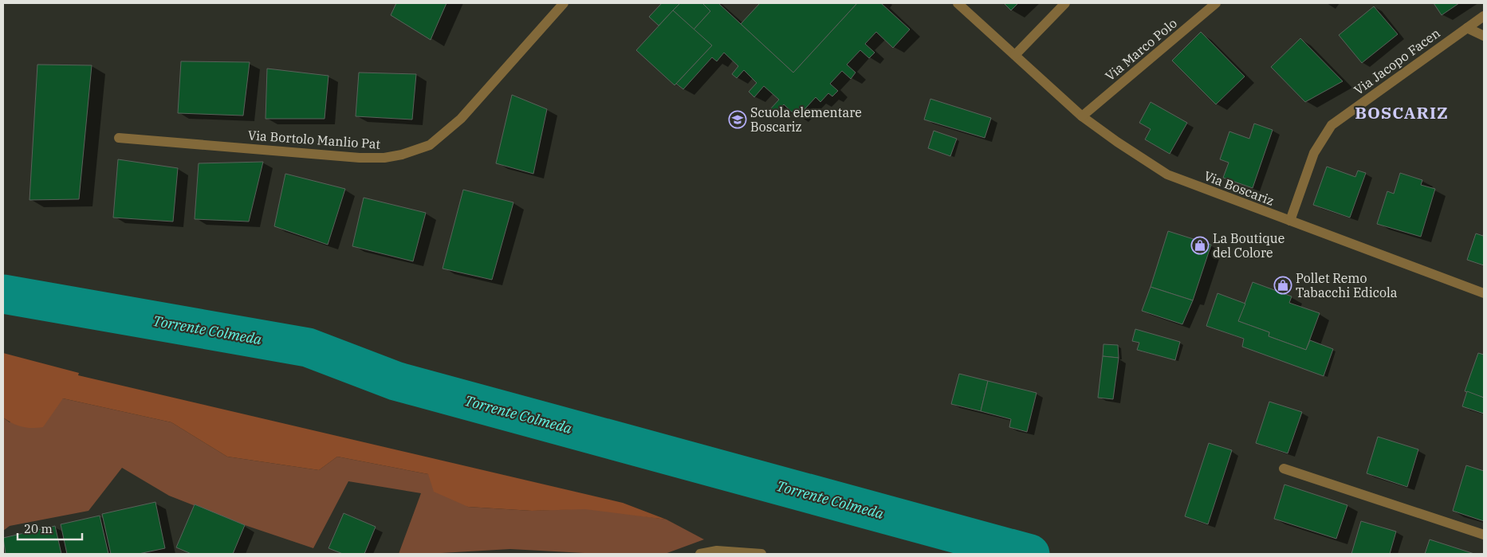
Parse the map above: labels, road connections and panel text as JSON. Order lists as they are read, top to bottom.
{
  "streets": {
    "street": [
      "Via Marco Polo",
      "Via Jacopo Facen",
      "Via Bortolo Manlio Pat",
      "Via Boscariz"
    ]
  },
  "crossings": [
    ["Via Marco Polo", "Via Boscariz"],
    ["Via Jacopo Facen", "Via Boscariz"]
  ],
  "districts": ["BOSCARIZ"],
  "water": ["Torrente Colmeda"],
  "places": {
    "school or university": ["Scuola elementare Boscariz"],
    "shop": ["La Boutique del Colore", "Pollet Remo Tabacchi Edicola"]
  },
  "scale_bar": "20 m"
}
